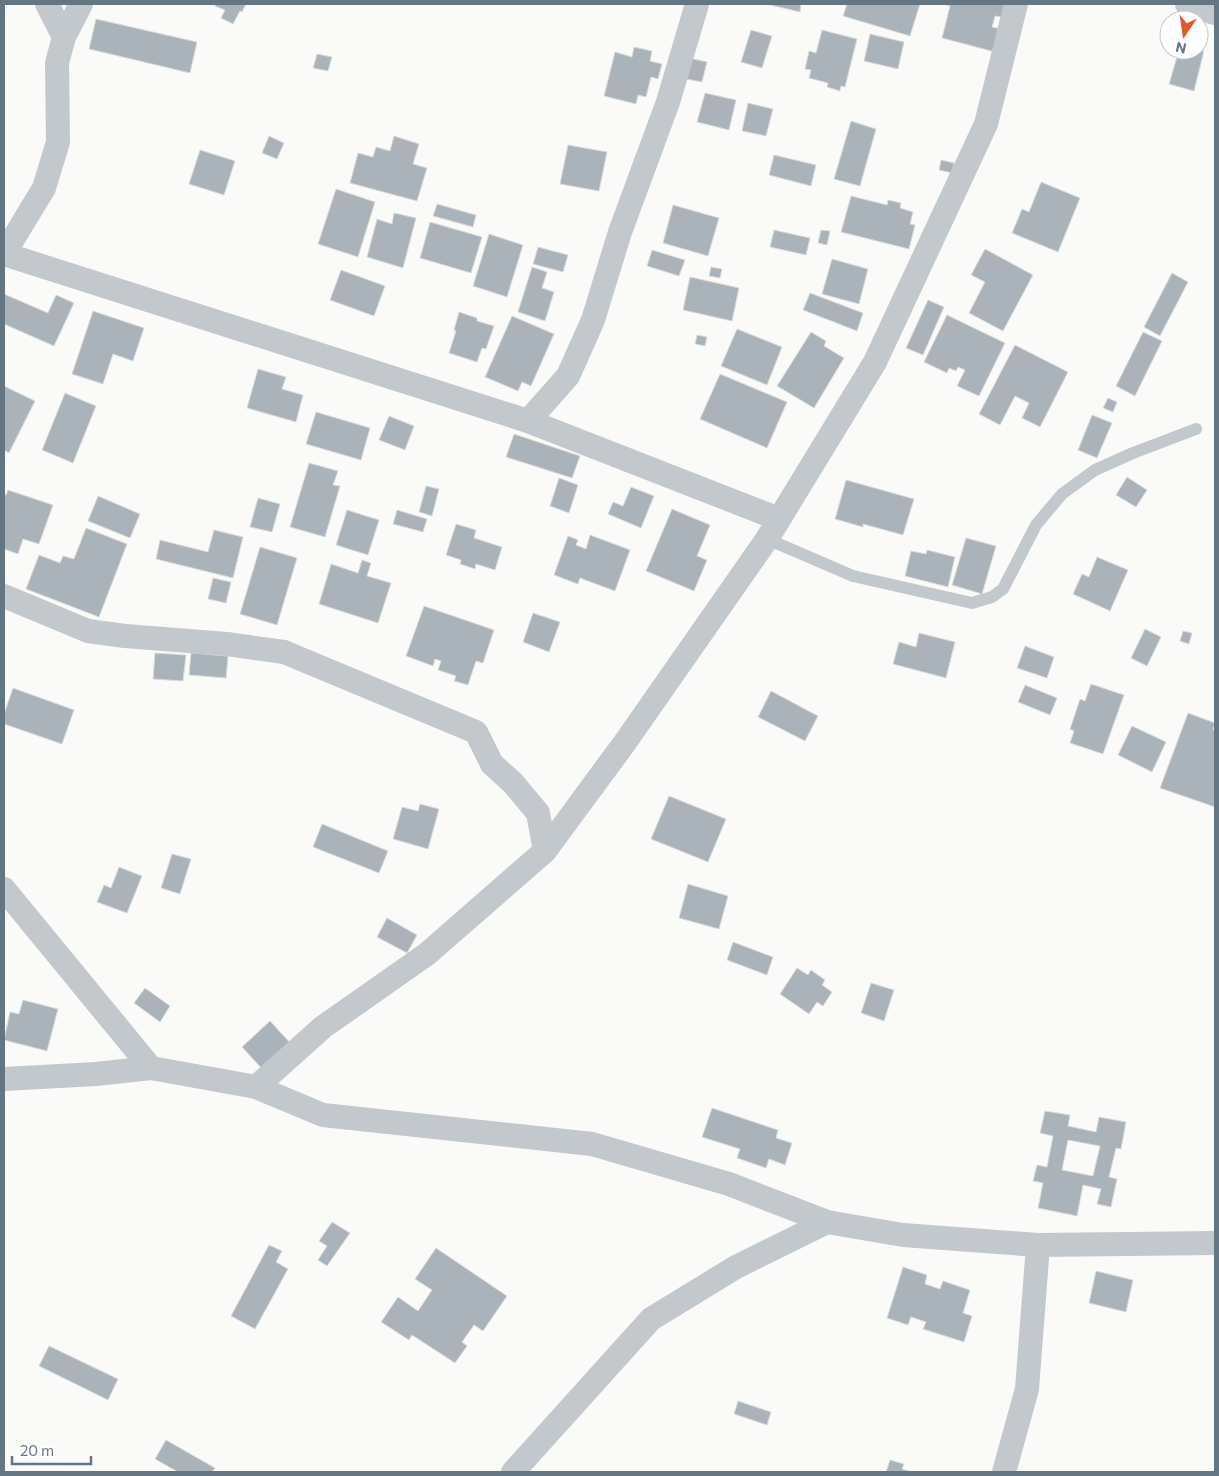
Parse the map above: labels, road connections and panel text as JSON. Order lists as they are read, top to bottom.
{
  "scale_bar": "20 m",
  "north": "bottom"
}
